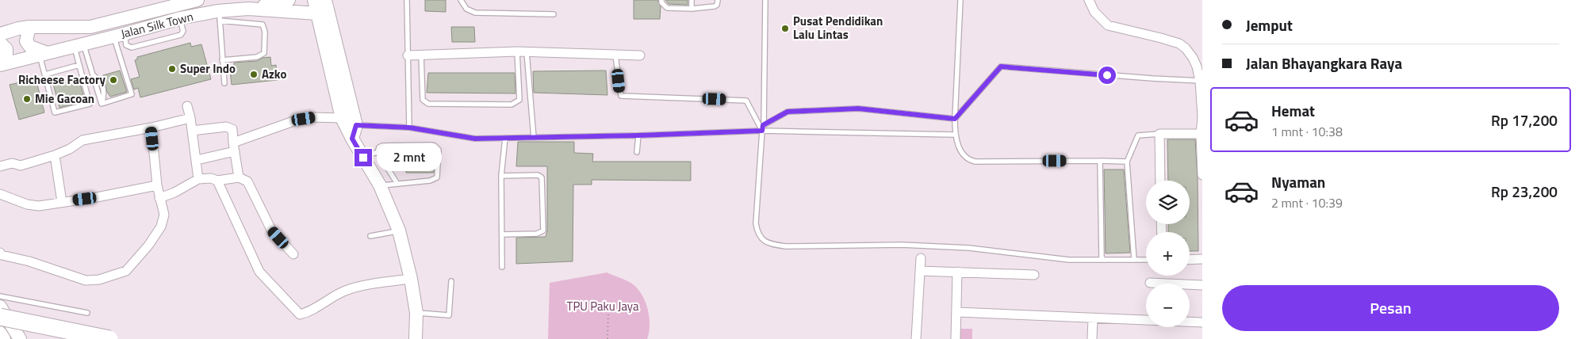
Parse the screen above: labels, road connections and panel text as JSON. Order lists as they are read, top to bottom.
{
  "streets": {
    "main road": ["Jalan Silk Town"]
  },
  "parks": ["TPU Paku Jaya"],
  "places": [
    "Pusat Pendidikan Lalu Lintas",
    "Super Indo",
    "Azko",
    "Richeese Factory",
    "Mie Gacoan"
  ],
  "page": {
    "banner": ["Jemput", "Jalan Bhayangkara Raya"],
    "list": [
      {
        "name": "Hemat",
        "note": "1 mnt · 10:38",
        "value": "Rp 17,200"
      },
      {
        "name": "Nyaman",
        "note": "2 mnt · 10:39",
        "value": "Rp 23,200"
      }
    ],
    "bubble": "2 mnt",
    "map_buttons": ["+", "−"],
    "buttons": "Pesan"
  }
}
